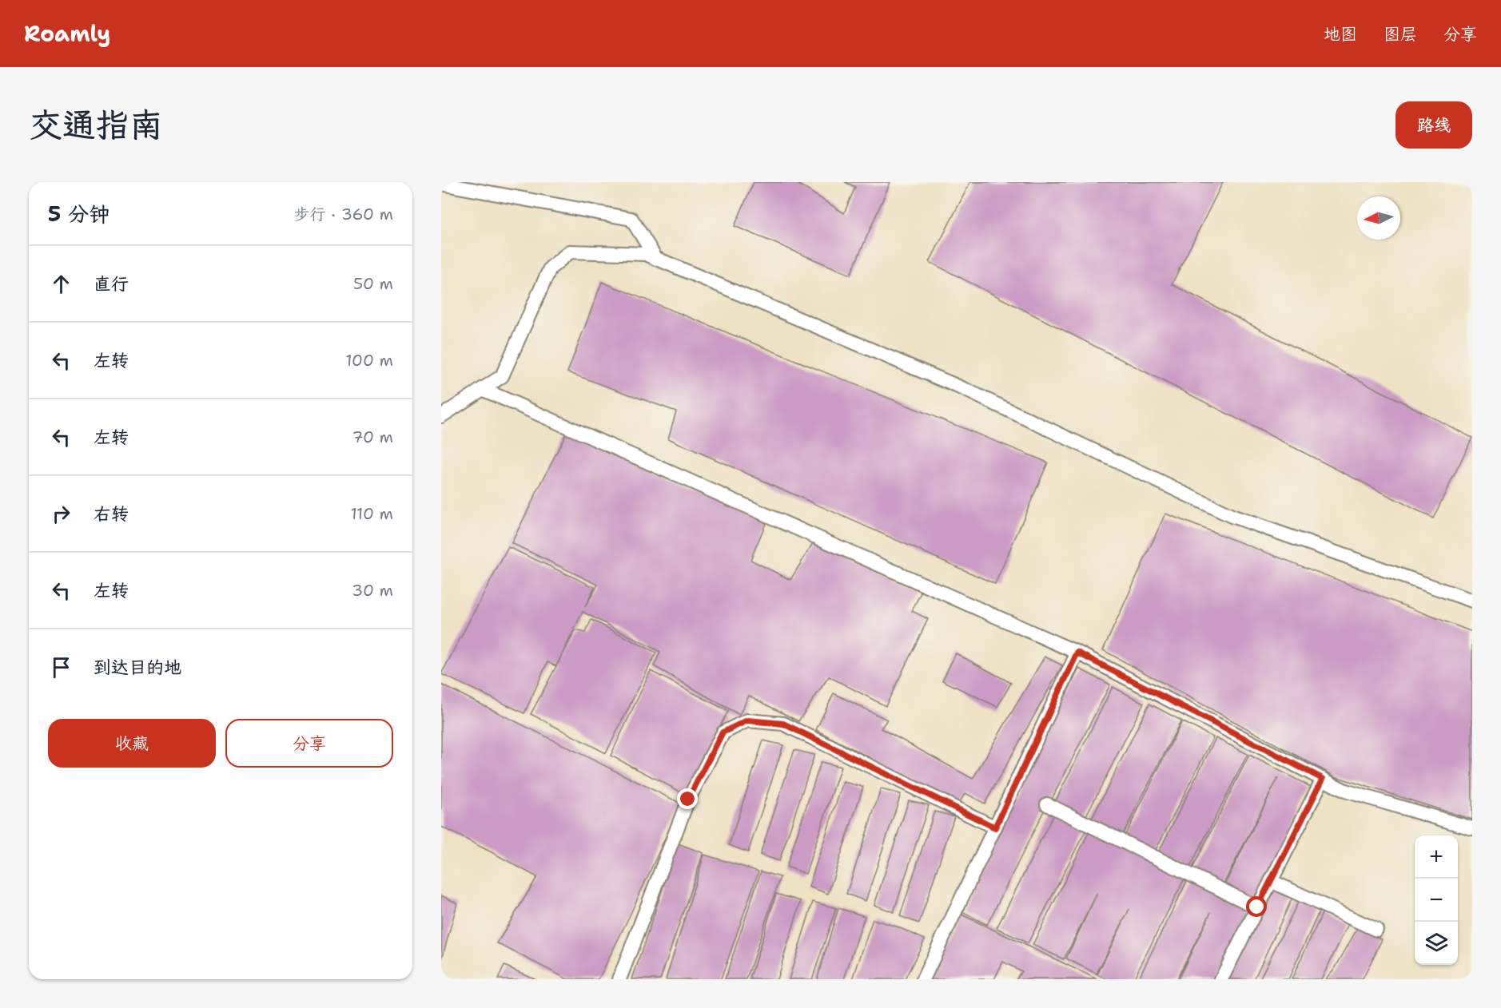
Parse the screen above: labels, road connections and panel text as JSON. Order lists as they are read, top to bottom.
{
  "north": "left",
  "page": {
    "header": "Roamly",
    "nav": ["地图", "图层", "分享"],
    "buttons": [
      "路线",
      ["收藏", "分享"]
    ],
    "title": "交通指南",
    "heading": ["5 分钟", "步行 · 360 m"],
    "list": [
      ["直行", "50 m"],
      ["左转", "100 m"],
      ["左转", "70 m"],
      ["右转", "110 m"],
      ["左转", "30 m"],
      "到达目的地"
    ],
    "map_buttons": ["+", "−"]
  }
}
